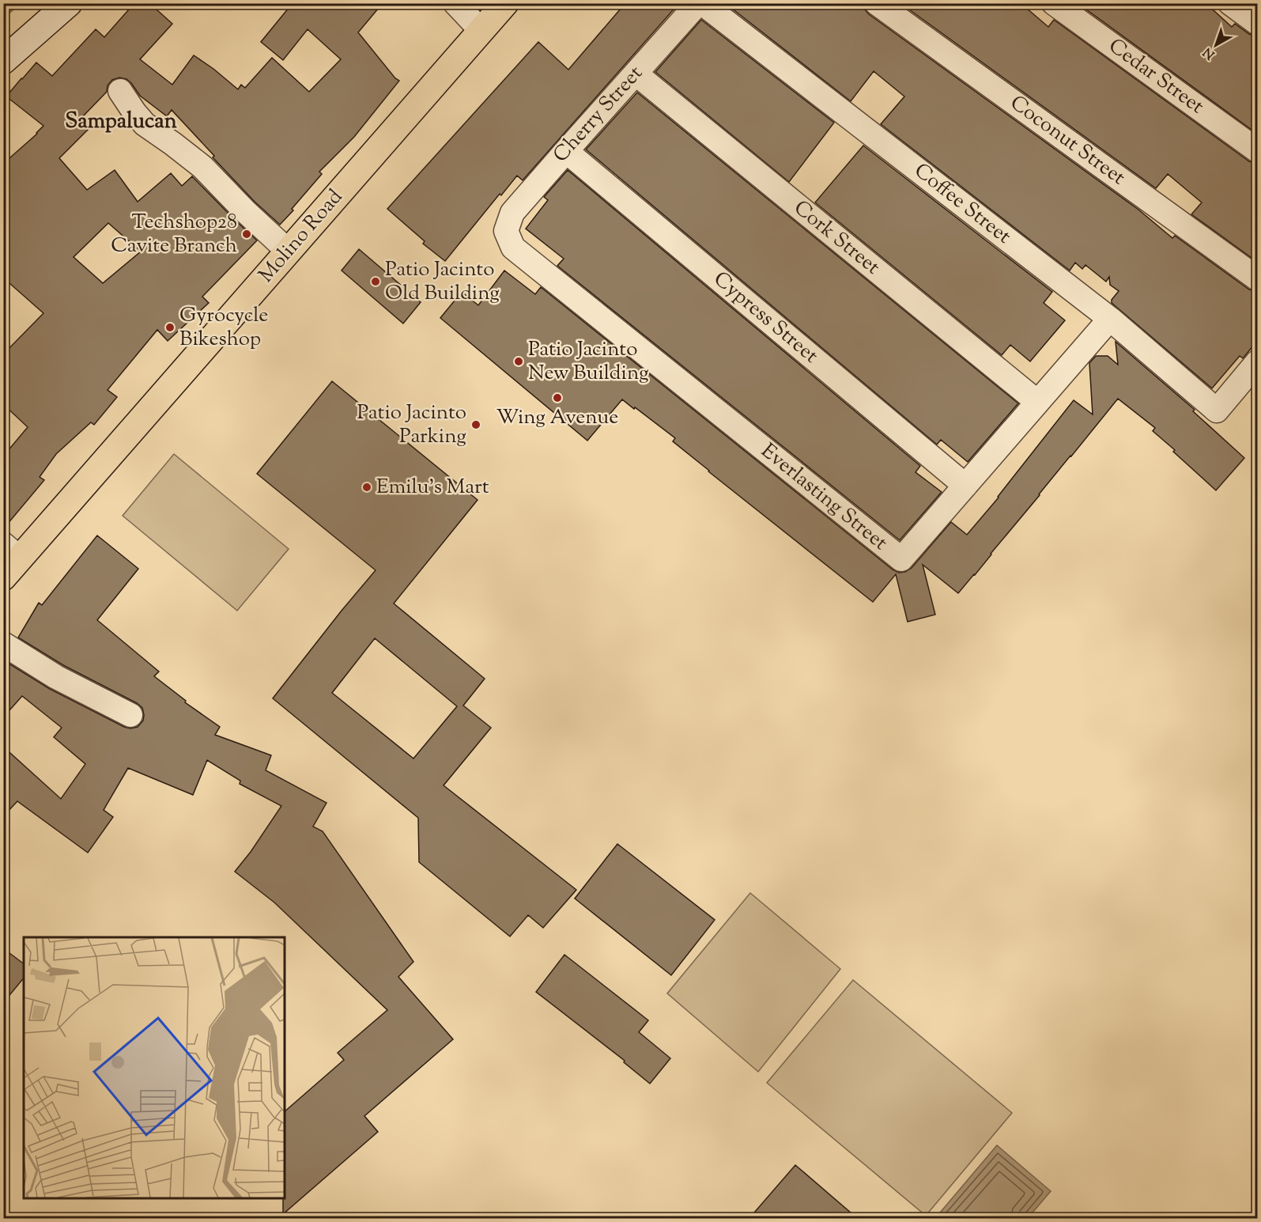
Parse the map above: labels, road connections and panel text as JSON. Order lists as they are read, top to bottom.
{
  "streets": {
    "main road": ["Molino Road"],
    "street": [
      "Cedar Street",
      "Cherry Street",
      "Coconut Street",
      "Coffee Street",
      "Cork Street",
      "Cypress Street",
      "Everlasting Street"
    ]
  },
  "crossings": [
    ["Cherry Street", "Cork Street"],
    ["Cherry Street", "Cypress Street"],
    ["Cherry Street", "Everlasting Street"],
    ["Coffee Street", "Everlasting Street"],
    ["Cork Street", "Everlasting Street"],
    ["Cypress Street", "Everlasting Street"]
  ],
  "districts": ["Sampalucan"],
  "places": [
    "Techshop28 Cavite Branch",
    "Patio Jacinto Old Building",
    "Gyrocycle Bikeshop",
    "Patio Jacinto New Building",
    "Wing Avenue",
    "Patio Jacinto Parking",
    "Emilu's Mart"
  ],
  "north": "bottom left"
}
